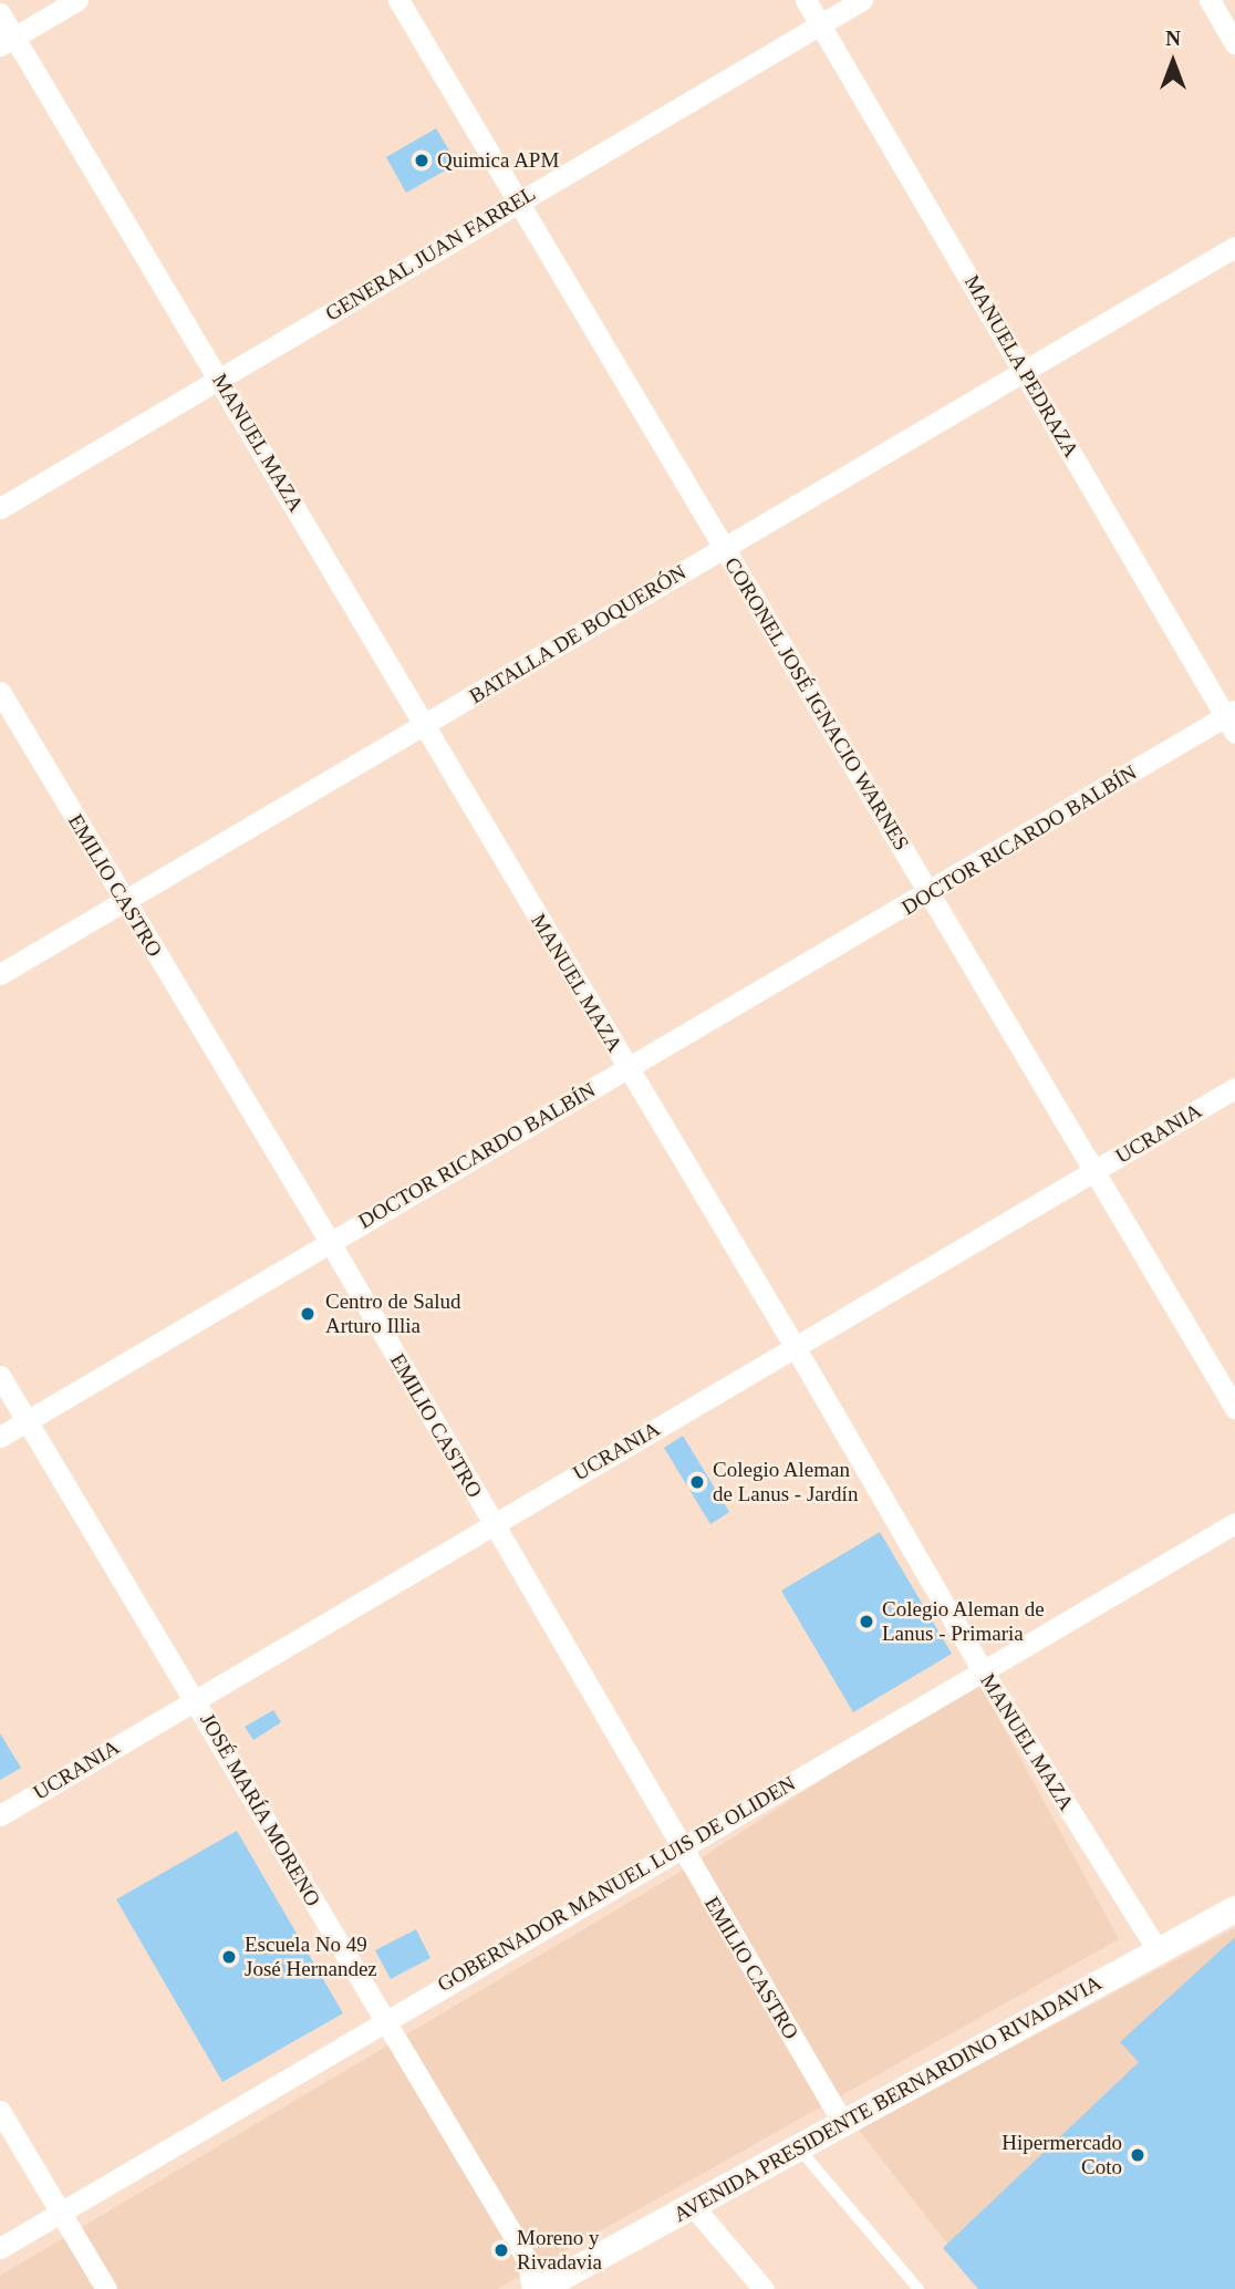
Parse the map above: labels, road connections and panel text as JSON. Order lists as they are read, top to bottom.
{
  "streets": {
    "street": [
      "GENERAL JUAN FARREL",
      "MANUELA PEDRAZA",
      "MANUEL MAZA",
      "BATALLA DE BOQUERÓN",
      "CORONEL JOSÉ IGNACIO WARNES",
      "DOCTOR RICARDO BALBÍN",
      "EMILIO CASTRO",
      "UCRANIA",
      "JOSÉ MARÍA MORENO",
      "GOBERNADOR MANUEL LUIS DE OLIDEN",
      "AVENIDA PRESIDENTE BERNARDINO RIVADAVIA"
    ]
  },
  "crossings": [
    ["GENERAL JUAN FARREL", "MANUELA PEDRAZA"],
    ["GENERAL JUAN FARREL", "MANUEL MAZA"],
    ["GENERAL JUAN FARREL", "CORONEL JOSÉ IGNACIO WARNES"],
    ["MANUELA PEDRAZA", "BATALLA DE BOQUERÓN"],
    ["MANUELA PEDRAZA", "DOCTOR RICARDO BALBÍN"],
    ["MANUEL MAZA", "BATALLA DE BOQUERÓN"],
    ["MANUEL MAZA", "DOCTOR RICARDO BALBÍN"],
    ["MANUEL MAZA", "UCRANIA"],
    ["MANUEL MAZA", "GOBERNADOR MANUEL LUIS DE OLIDEN"],
    ["MANUEL MAZA", "AVENIDA PRESIDENTE BERNARDINO RIVADAVIA"],
    ["BATALLA DE BOQUERÓN", "CORONEL JOSÉ IGNACIO WARNES"],
    ["BATALLA DE BOQUERÓN", "EMILIO CASTRO"],
    ["CORONEL JOSÉ IGNACIO WARNES", "DOCTOR RICARDO BALBÍN"],
    ["CORONEL JOSÉ IGNACIO WARNES", "UCRANIA"],
    ["DOCTOR RICARDO BALBÍN", "EMILIO CASTRO"],
    ["DOCTOR RICARDO BALBÍN", "JOSÉ MARÍA MORENO"],
    ["EMILIO CASTRO", "UCRANIA"],
    ["EMILIO CASTRO", "GOBERNADOR MANUEL LUIS DE OLIDEN"],
    ["EMILIO CASTRO", "AVENIDA PRESIDENTE BERNARDINO RIVADAVIA"],
    ["UCRANIA", "JOSÉ MARÍA MORENO"],
    ["JOSÉ MARÍA MORENO", "GOBERNADOR MANUEL LUIS DE OLIDEN"]
  ],
  "places": [
    "Quimica APM",
    "Centro de Salud Arturo Illia",
    "Colegio Aleman de Lanus - Jardín",
    "Colegio Aleman de Lanus - Primaria",
    "Escuela No 49 José Hernandez",
    "Hipermercado Coto",
    "Moreno y Rivadavia"
  ],
  "north": "top"
}
